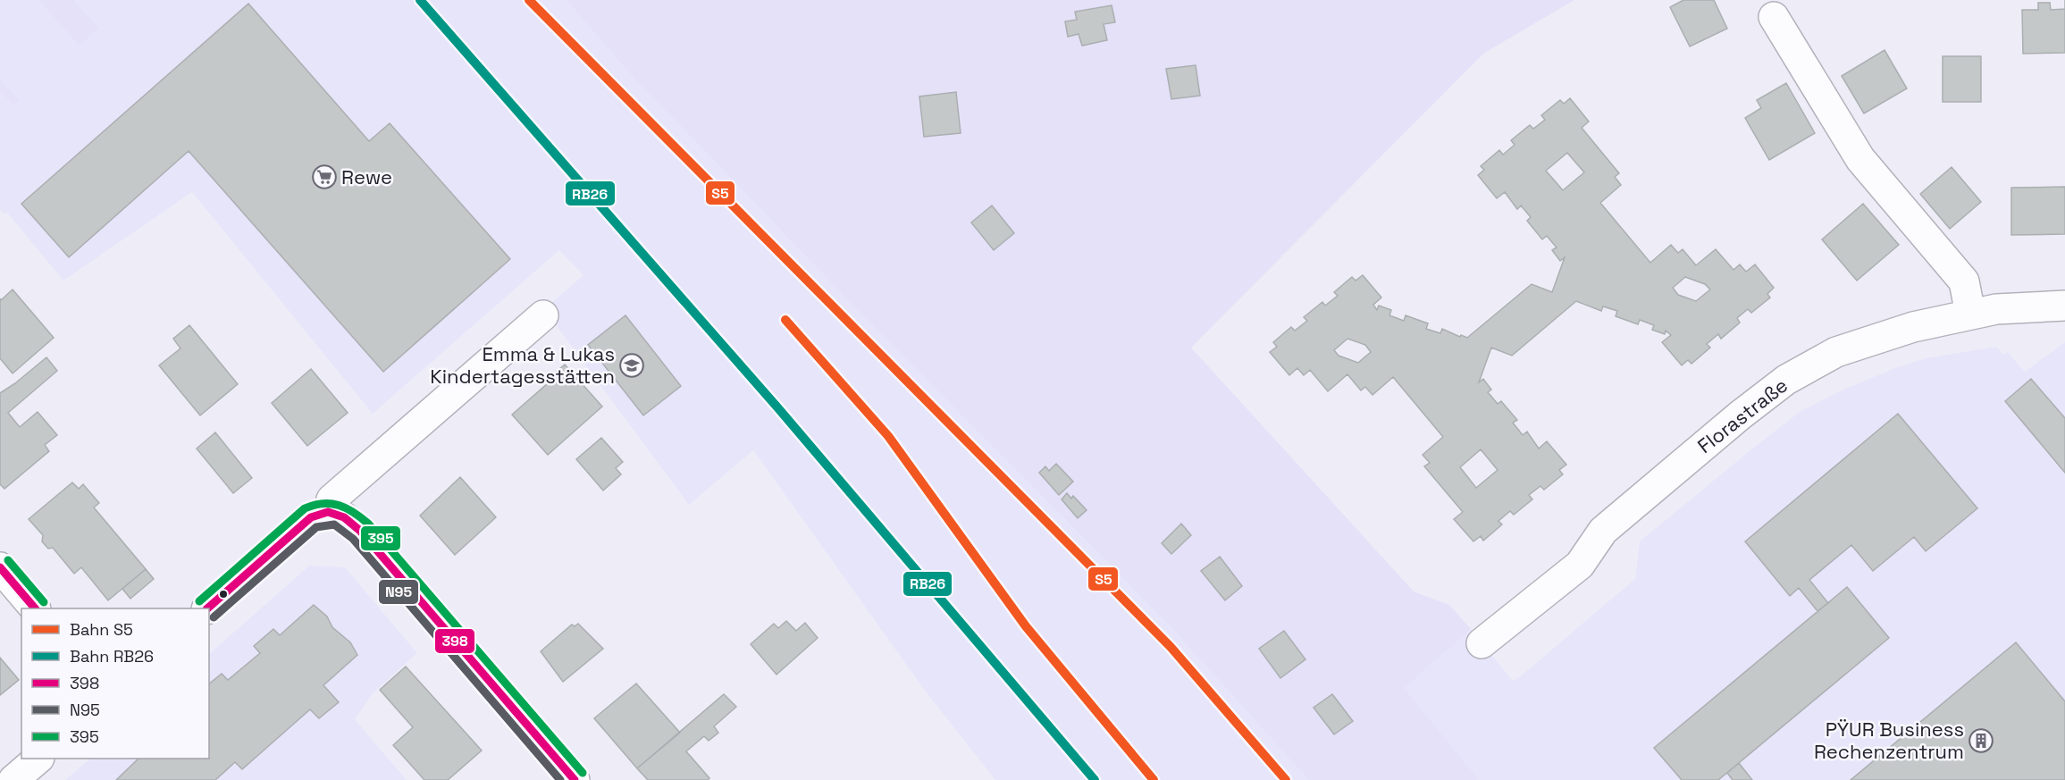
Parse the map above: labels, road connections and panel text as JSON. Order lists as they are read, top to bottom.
{
  "streets": {
    "street": ["Florastraße"]
  },
  "places": {
    "supermarket": ["Rewe"],
    "school or university": ["Emma & Lukas Kindertagesstätten"],
    "building": ["PŸUR Business Rechenzentrum"]
  },
  "lines": [
    "rail line S5",
    "rail line RB26",
    "transit line 395",
    "transit line 398",
    "transit line N95"
  ],
  "legend": [
    "Bahn S5",
    "Bahn RB26",
    "398",
    "N95",
    "395"
  ]
}
